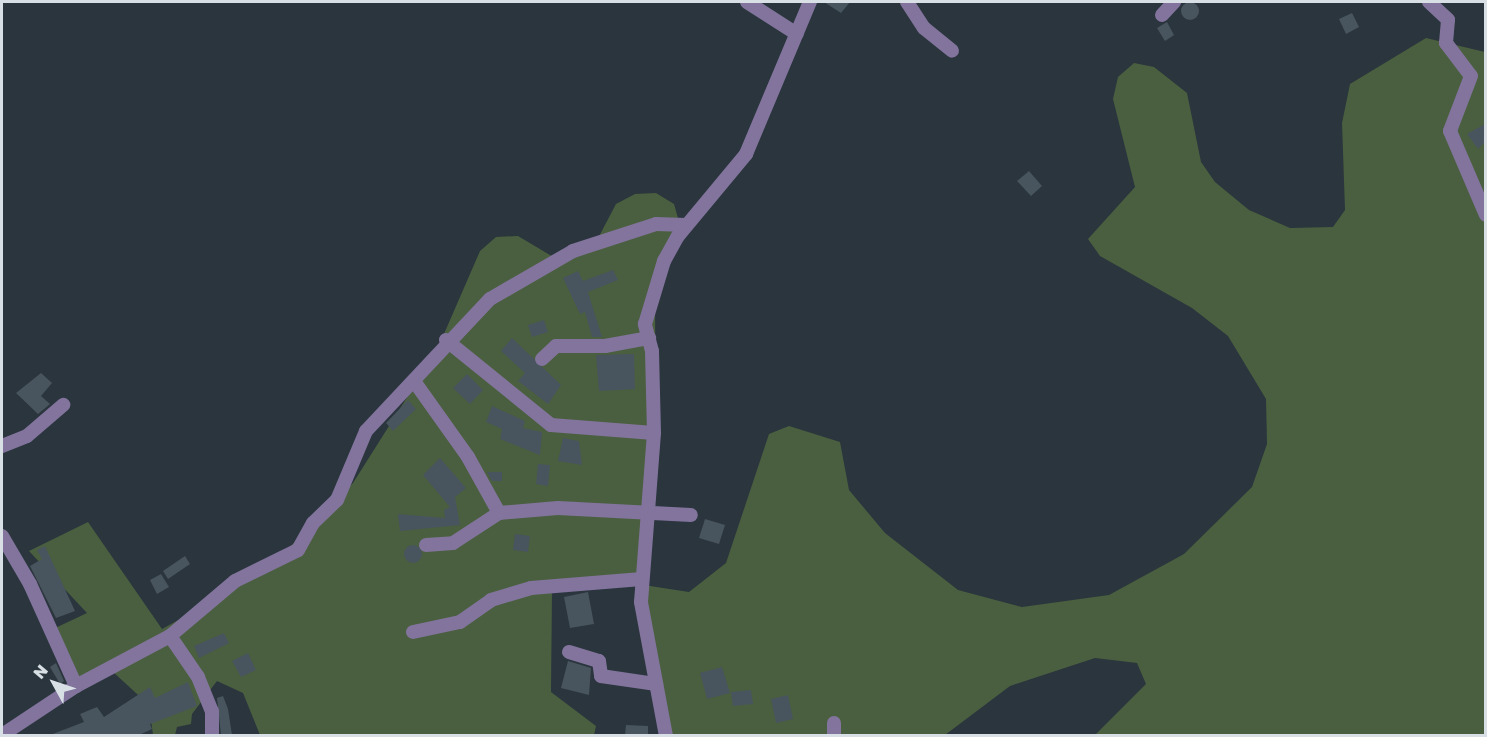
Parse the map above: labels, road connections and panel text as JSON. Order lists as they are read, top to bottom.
{
  "north": "top left"
}
